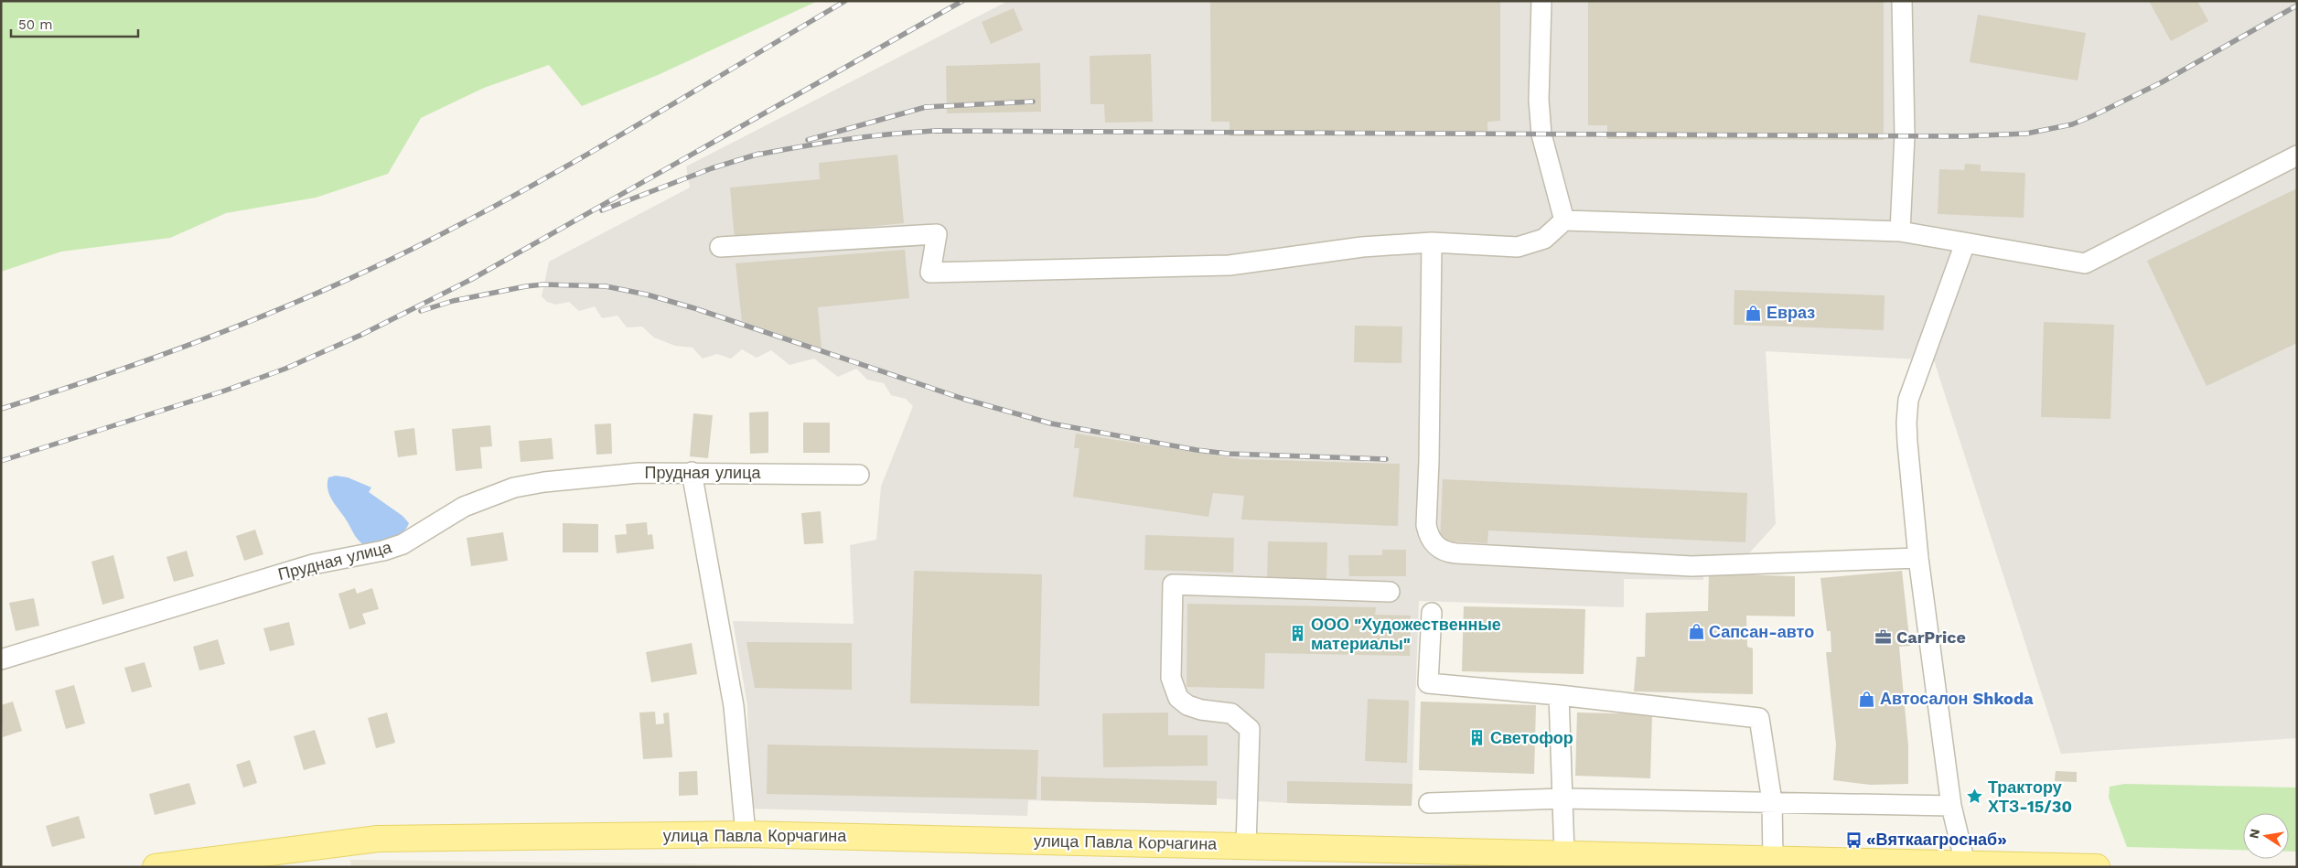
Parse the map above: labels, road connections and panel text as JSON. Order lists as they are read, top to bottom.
{
  "streets": {
    "main road": ["улица Павла Корчагина"],
    "street": ["Прудная улица"]
  },
  "places": {
    "shop": ["Евраз", "Сапсан-авто", "Автосалон Shkoda"],
    "building": ["ООО \"Художественные материалы\"", "Светофор"],
    "office": ["CarPrice"],
    "place": ["Трактору ХТЗ-15/30"],
    "bus stop": ["«Вяткаагроснаб»"]
  },
  "scale_bar": "50 m",
  "north": "left"
}
